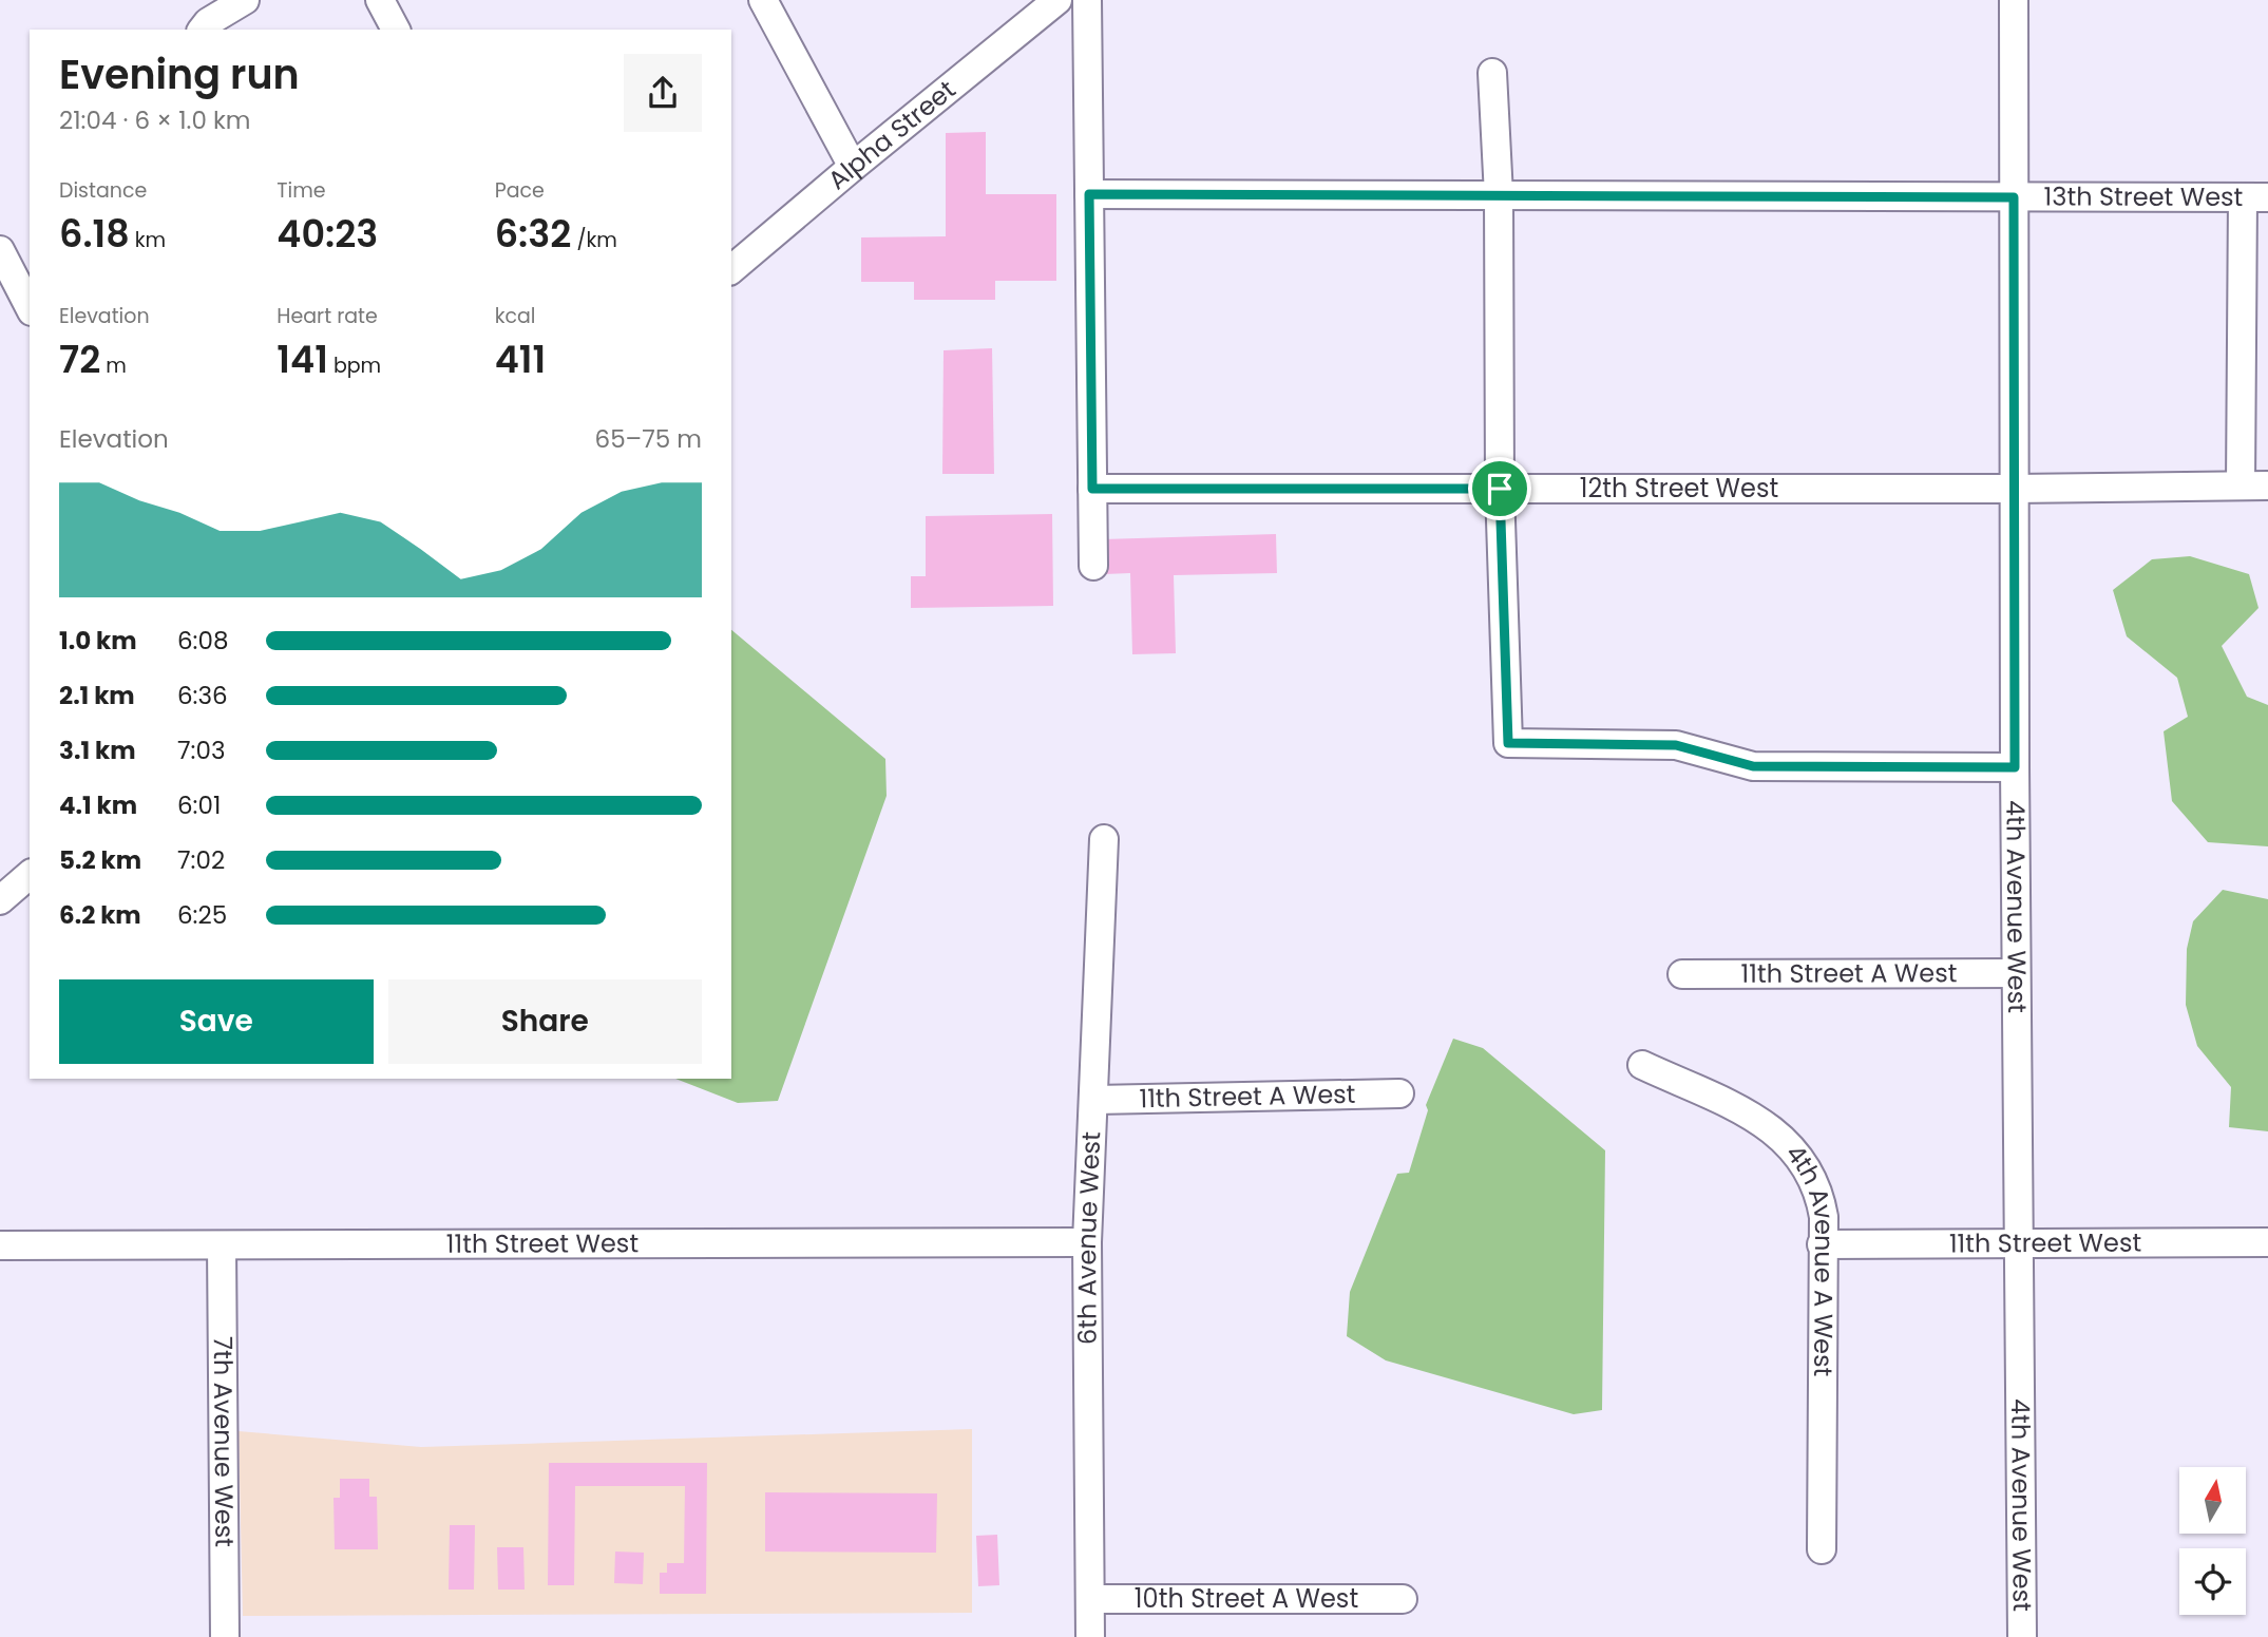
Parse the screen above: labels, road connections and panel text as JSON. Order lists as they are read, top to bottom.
{
  "streets": {
    "street": [
      "Alpha Street",
      "13th Street West",
      "12th Street West",
      "4th Avenue West",
      "11th Street A West",
      "6th Avenue West",
      "11th Street West",
      "4th Avenue A West",
      "7th Avenue West",
      "10th Street A West"
    ]
  },
  "crossings": [
    ["13th Street West", "4th Avenue West"],
    ["12th Street West", "4th Avenue West"],
    ["4th Avenue West", "11th Street A West"],
    ["4th Avenue West", "11th Street West"],
    ["11th Street A West", "6th Avenue West"],
    ["6th Avenue West", "11th Street West"],
    ["6th Avenue West", "10th Street A West"],
    ["11th Street West", "4th Avenue A West"],
    ["11th Street West", "7th Avenue West"]
  ],
  "north": "top",
  "page": {
    "heading": ["Evening run", "21:04 · 6 × 1.0 km"],
    "stats": [
      ["Distance", "6.18 km"],
      ["Time", "40:23"],
      ["Pace", "6:32 /km"],
      ["Elevation", "72 m"],
      ["Heart rate", "141 bpm"],
      ["kcal", "411"]
    ],
    "chart": ["Elevation", "65–75 m"],
    "list": [
      {
        "name": "1.0 km",
        "note": "6:08"
      },
      {
        "name": "2.1 km",
        "note": "6:36"
      },
      {
        "name": "3.1 km",
        "note": "7:03"
      },
      {
        "name": "4.1 km",
        "note": "6:01"
      },
      {
        "name": "5.2 km",
        "note": "7:02"
      },
      {
        "name": "6.2 km",
        "note": "6:25"
      }
    ],
    "buttons": ["Save", "Share"]
  }
}
